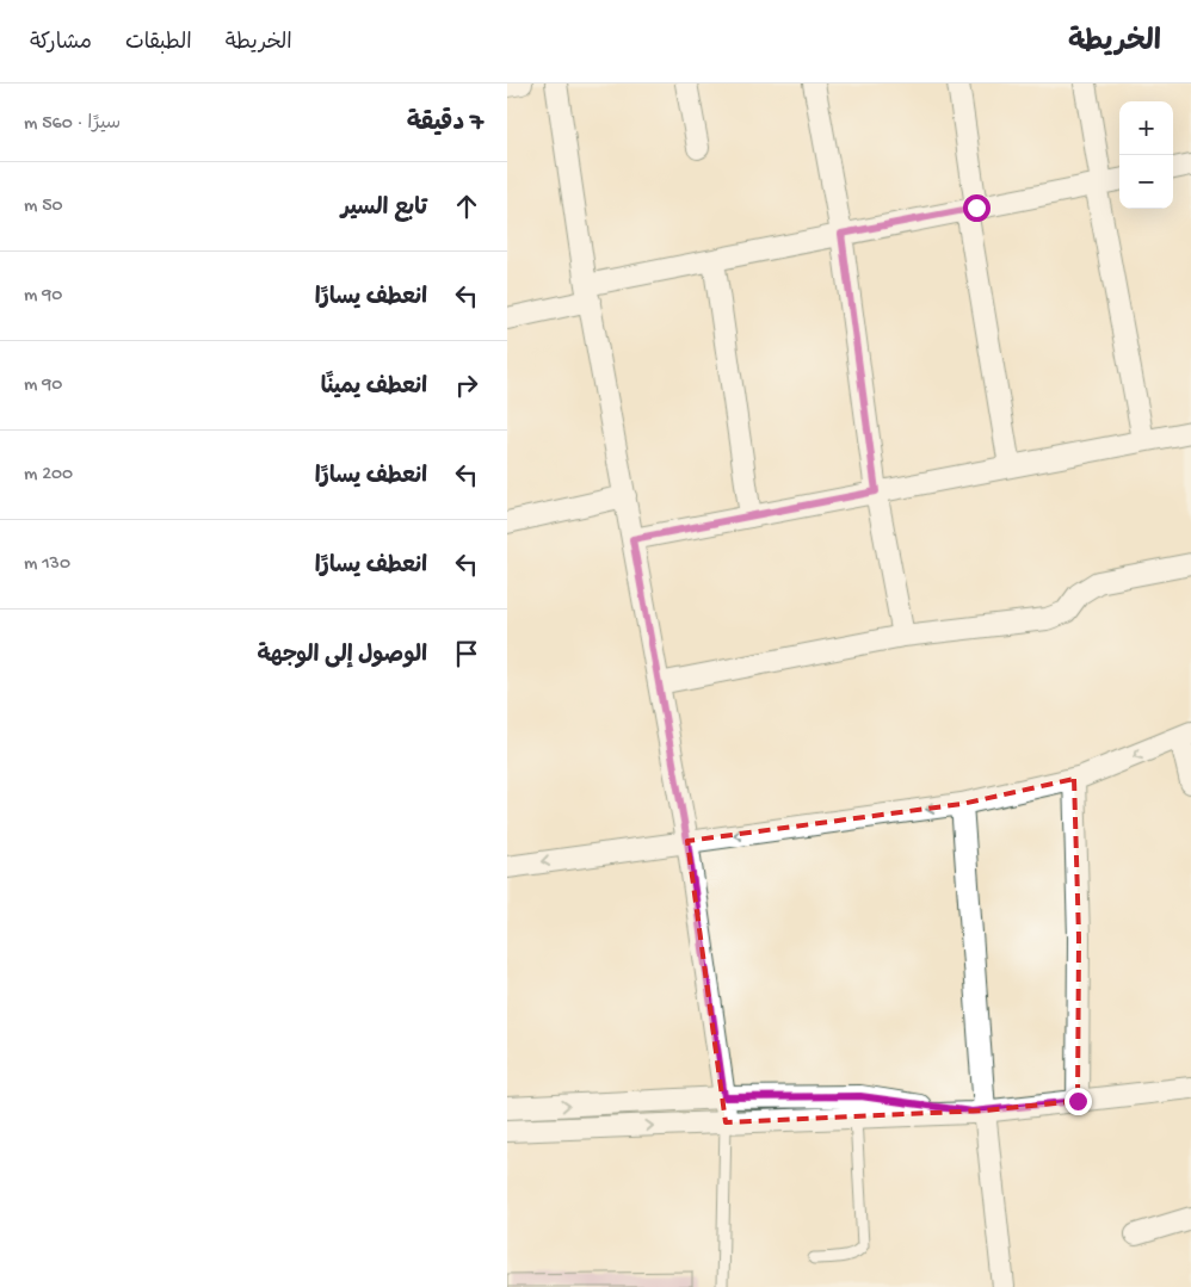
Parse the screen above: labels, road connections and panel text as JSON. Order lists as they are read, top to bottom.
{
  "page": {
    "header": "الخريطة",
    "nav": ["الخريطة", "الطبقات", "مشاركة"],
    "heading": ["7 دقيقة", "سيرًا · 560 m"],
    "map_buttons": ["+", "−"],
    "list": [
      ["تابع السير", "50 m"],
      ["انعطف يسارًا", "90 m"],
      ["انعطف يمينًا", "90 m"],
      ["انعطف يسارًا", "200 m"],
      ["انعطف يسارًا", "130 m"],
      "الوصول إلى الوجهة"
    ]
  }
}
